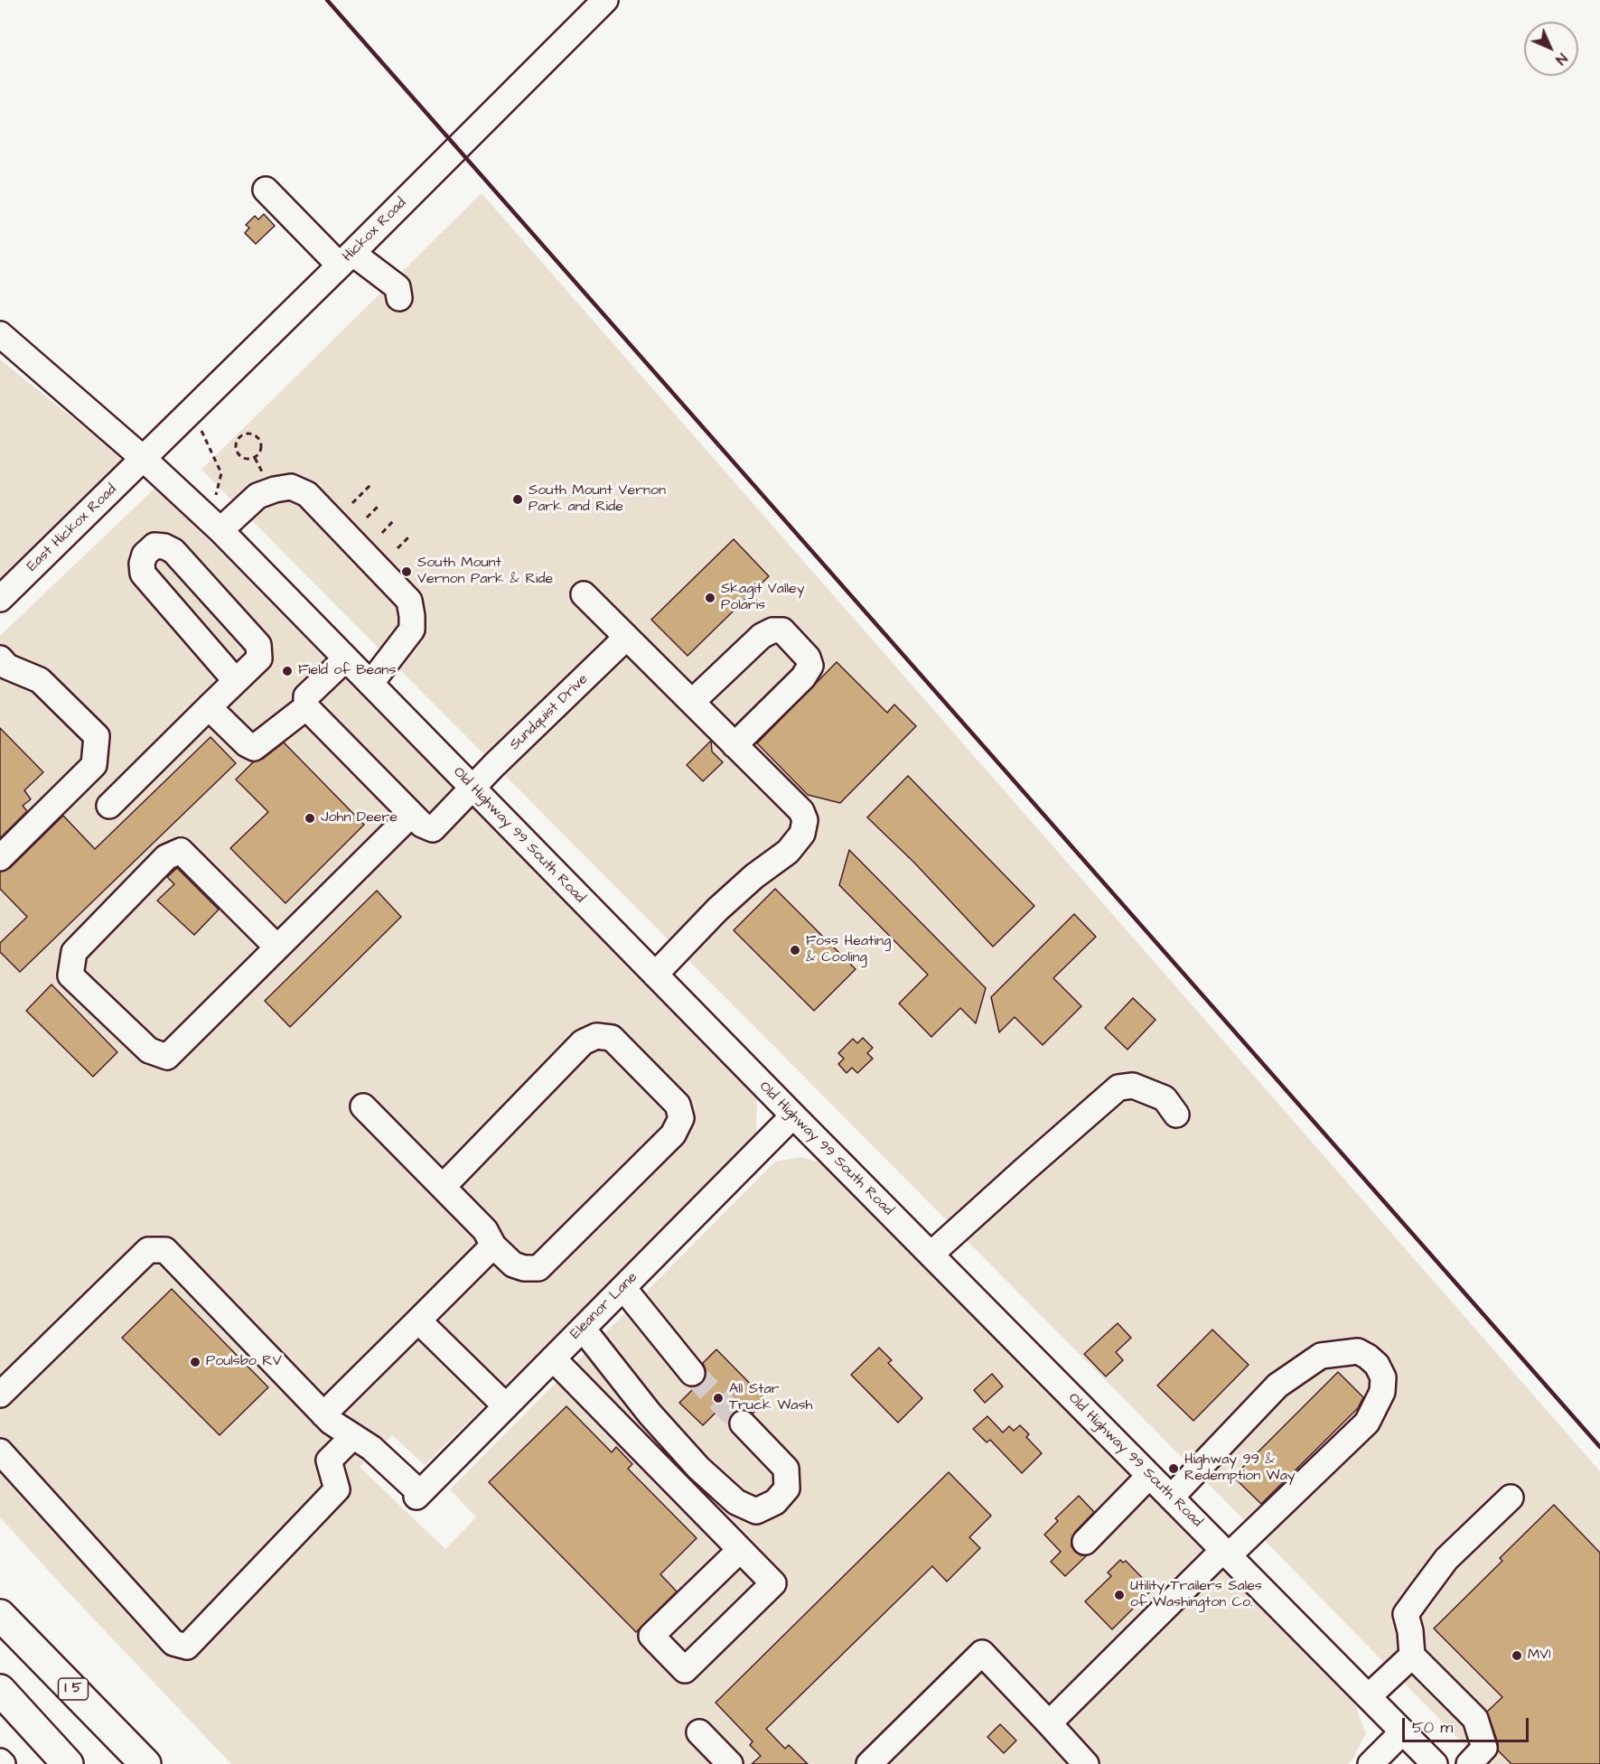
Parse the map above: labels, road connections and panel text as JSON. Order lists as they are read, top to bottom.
{
  "streets": {
    "highway": ["I 5"],
    "street": [
      "Hickox Road",
      "East Hickox Road",
      "Sundquist Drive",
      "Old Highway 99 South Road",
      "Eleanor Lane"
    ]
  },
  "crossings": [
    ["Hickox Road", "East Hickox Road"],
    ["Hickox Road", "Old Highway 99 South Road"],
    ["East Hickox Road", "Old Highway 99 South Road"],
    ["Sundquist Drive", "Old Highway 99 South Road"],
    ["Old Highway 99 South Road", "Eleanor Lane"]
  ],
  "places": [
    "South Mount Vernon Park and Ride",
    "South Mount Vernon Park & Ride",
    "Skagit Valley Polaris",
    "Field of Beans",
    "John Deere",
    "Foss Heating & Cooling",
    "Poulsbo RV",
    "All Star Truck Wash",
    "Highway 99 & Redemption Way",
    "Utility Trailers Sales of Washington Co.",
    "MV1"
  ],
  "scale_bar": "50 m",
  "north": "bottom right"
}
